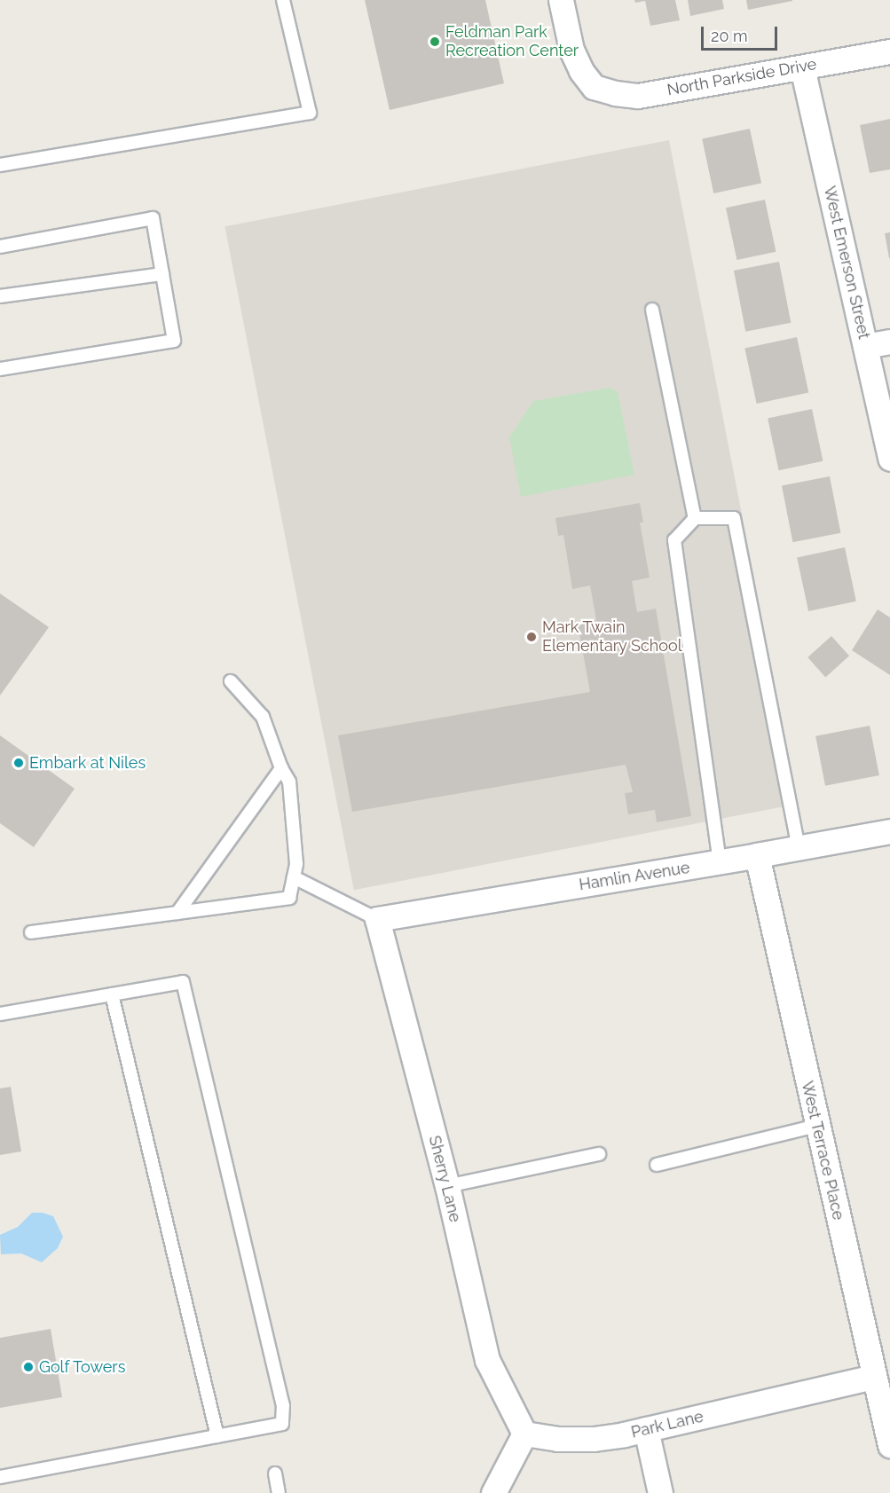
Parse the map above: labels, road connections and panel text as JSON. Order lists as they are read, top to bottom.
{
  "streets": {
    "street": [
      "North Parkside Drive",
      "West Emerson Street",
      "Hamlin Avenue",
      "West Terrace Place",
      "Sherry Lane",
      "Park Lane"
    ]
  },
  "crossings": [
    ["North Parkside Drive", "West Emerson Street"],
    ["Hamlin Avenue", "West Terrace Place"],
    ["Hamlin Avenue", "Sherry Lane"],
    ["West Terrace Place", "Park Lane"],
    ["Sherry Lane", "Park Lane"]
  ],
  "places": [
    "Feldman Park Recreation Center",
    "Mark Twain Elementary School",
    "Embark at Niles",
    "Golf Towers"
  ],
  "scale_bar": "20 m"
}
